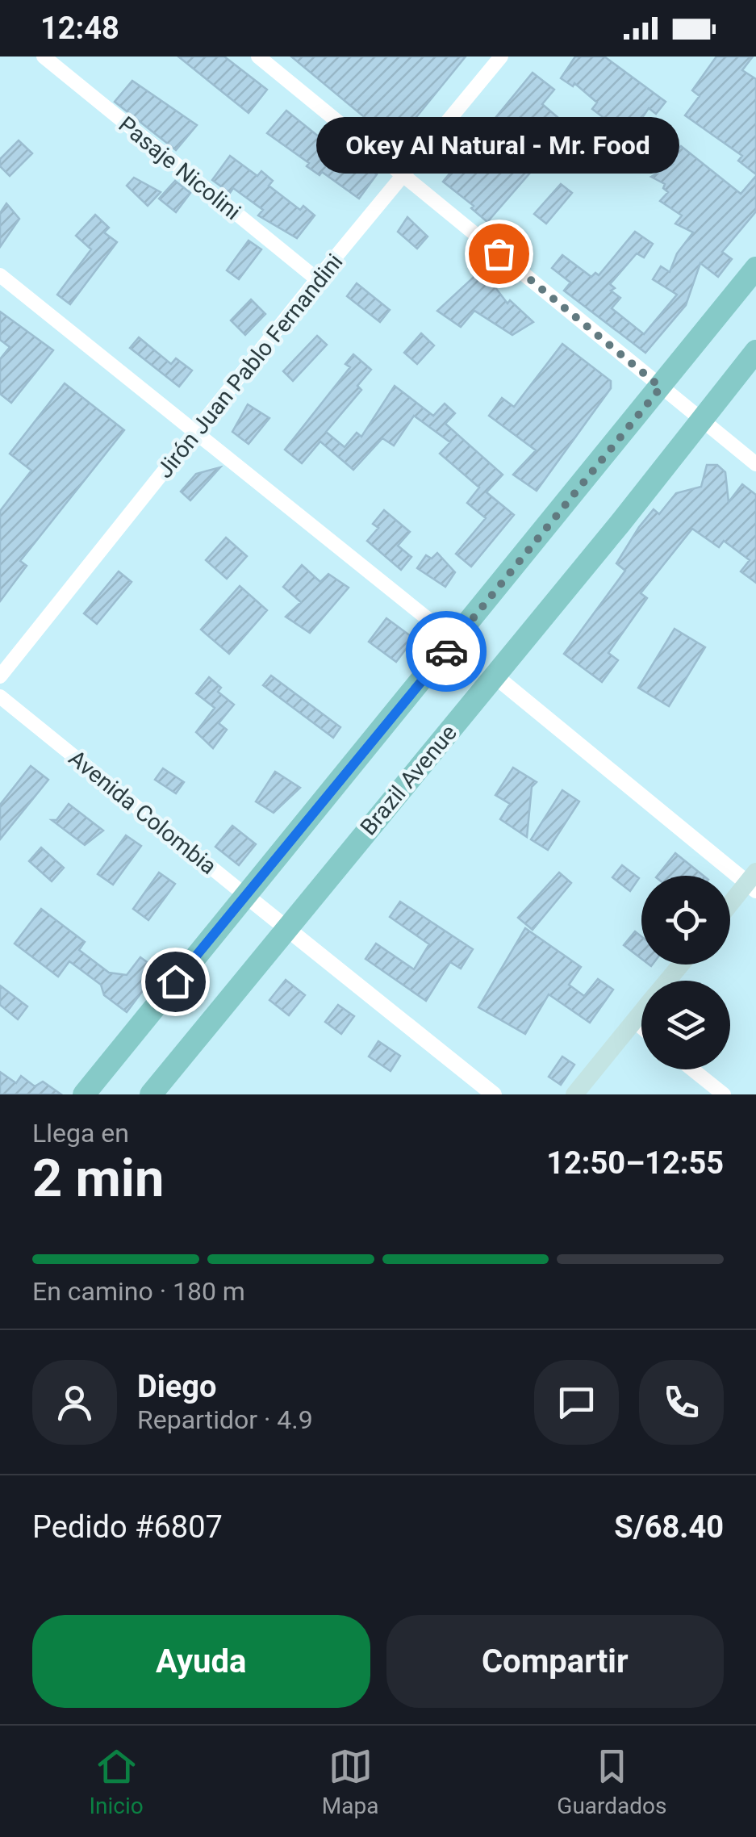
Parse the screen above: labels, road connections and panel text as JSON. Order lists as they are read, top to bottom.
{
  "streets": {
    "main road": ["Brazil Avenue"],
    "street": ["Pasaje Nicolini", "Jirón Juan Pablo Fernandini", "Avenida Colombia"]
  },
  "crossings": [
    ["Pasaje Nicolini", "Jirón Juan Pablo Fernandini"],
    ["Brazil Avenue", "Avenida Colombia"]
  ],
  "places": ["Okey Al Natural - Mr. Food"],
  "page": {
    "status": "12:48",
    "bubble": "Okey Al Natural - Mr. Food",
    "heading": ["2 min", "Llega en", "12:50–12:55"],
    "panel": [
      "Diego",
      "Repartidor · 4.9",
      "Pedido #6807",
      "S/68.40"
    ],
    "bar": "En camino · 180 m",
    "buttons": ["Ayuda", "Compartir"],
    "tabs": ["Inicio", "Mapa", "Guardados"]
  }
}
